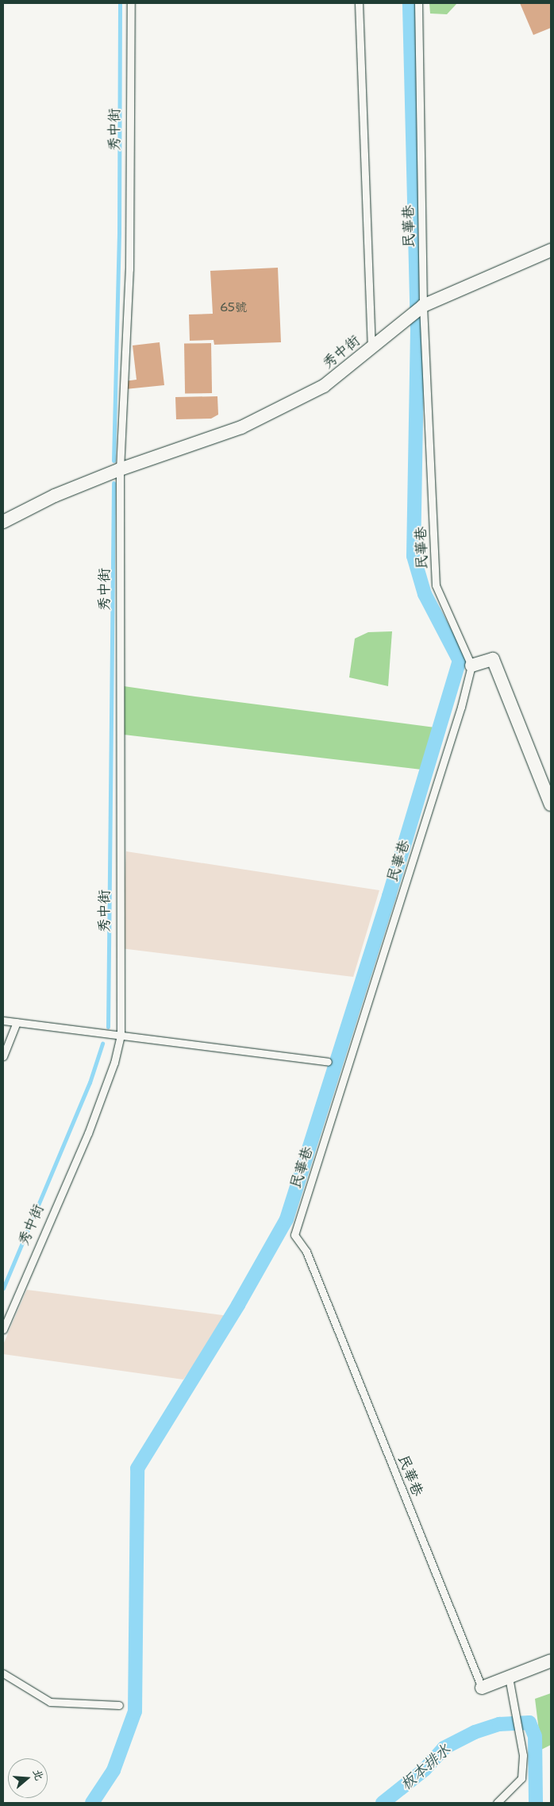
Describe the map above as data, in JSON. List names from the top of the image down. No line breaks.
{"streets":{"street":["秀中街"],"lane":["民華巷"]},"crossings":[["秀中街","民華巷"]],"water":["板本排水"],"house_numbers":["65號"],"north":"right"}
